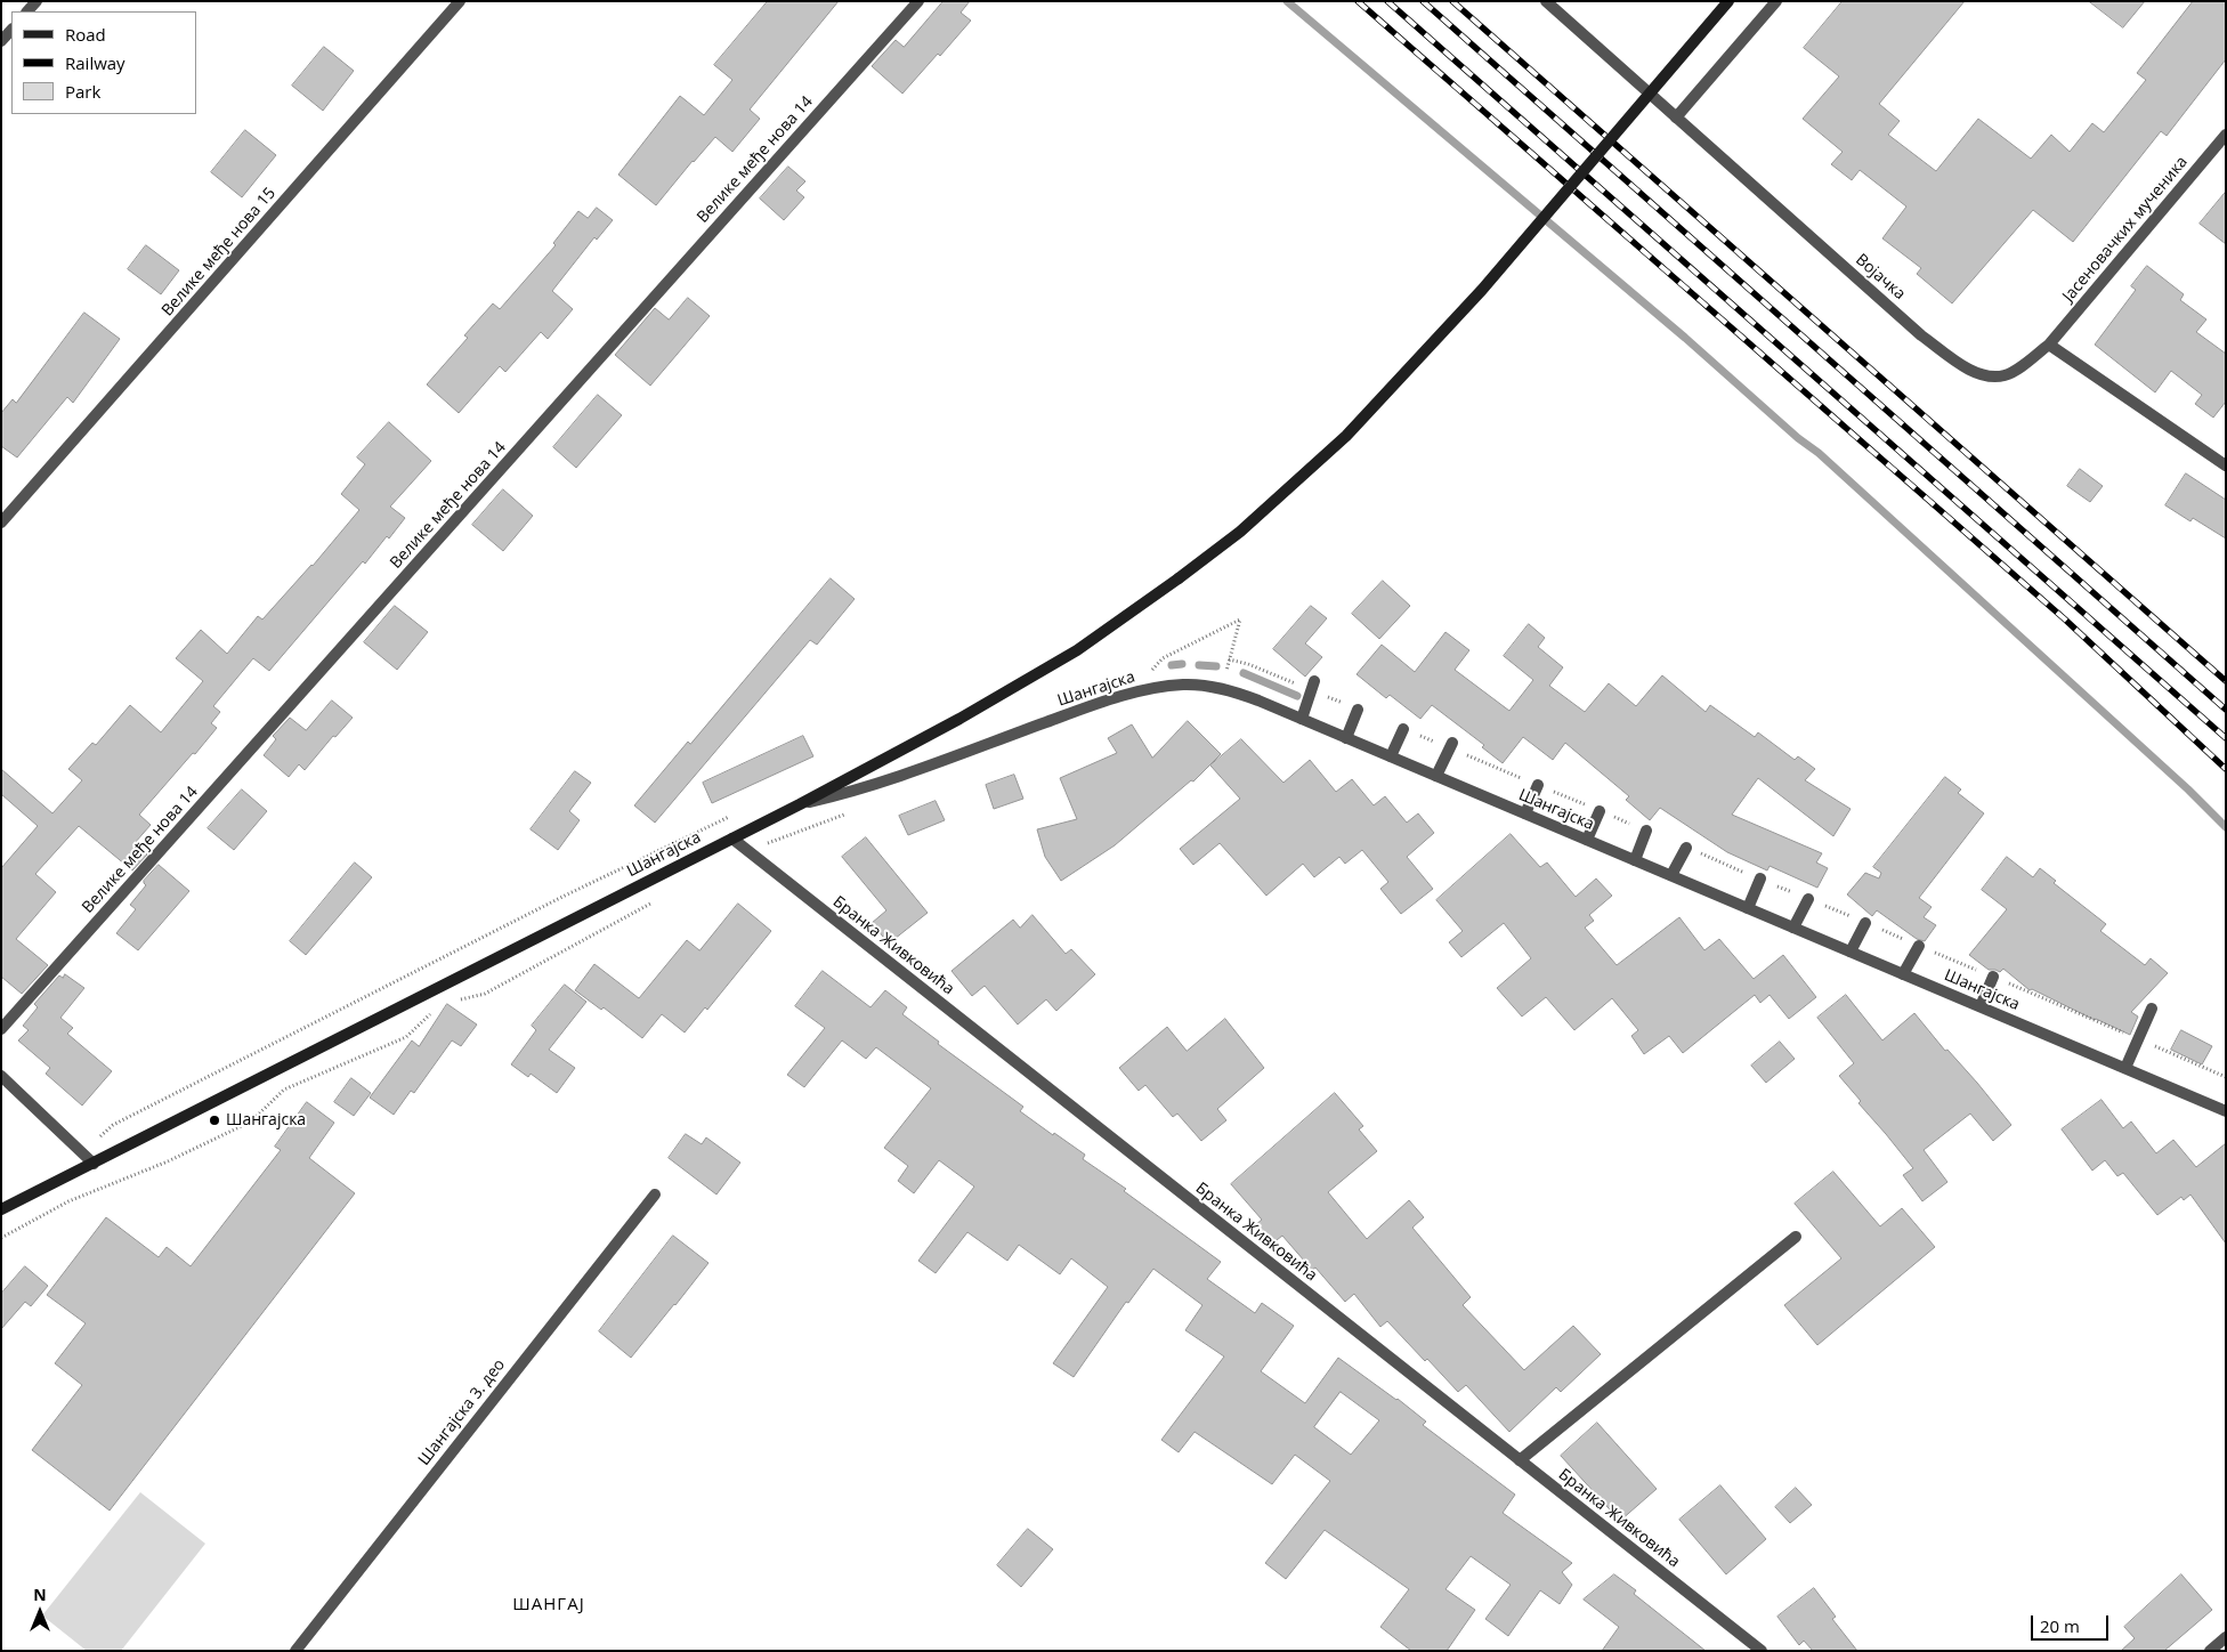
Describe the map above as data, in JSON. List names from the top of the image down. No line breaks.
{"streets":{"main road":["Шангајска"],"street":["Велике међе нова 14","Јасеновачких мученика","Велике међе нова 15","Војачка","Бранка Живковића","Шангајска 3. део"]},"crossings":[["Јасеновачких мученика","Војачка"],["Шангајска","Бранка Живковића"]],"districts":["ШАНГАЈ"],"places":["Шангајска"],"legend":["Road","Railway","Park"],"scale_bar":"20 m","north":"top"}
